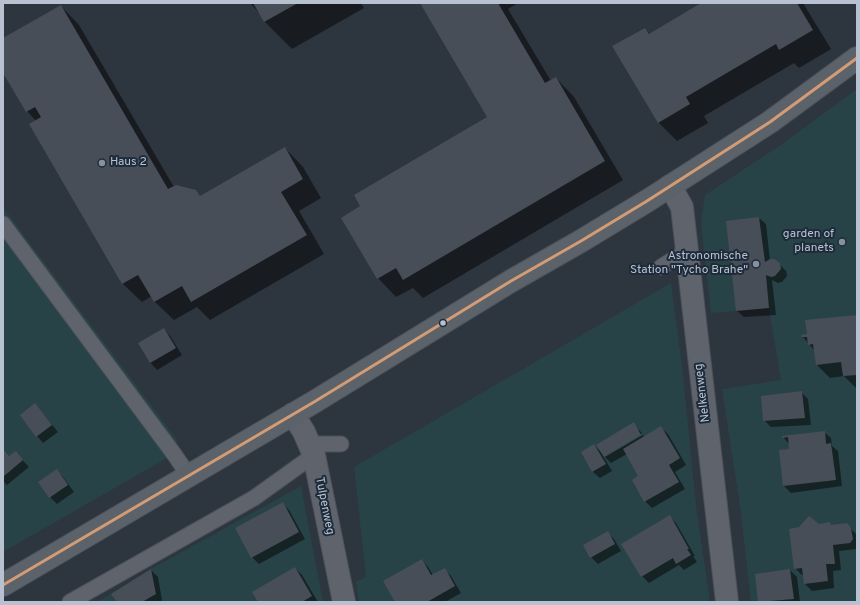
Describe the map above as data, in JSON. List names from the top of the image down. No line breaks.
{"streets":{"street":["Nelkenweg","Tulpenweg"]},"places":["Haus 2","garden of planets","Astronomische Station \"Tycho Brahe\""]}
